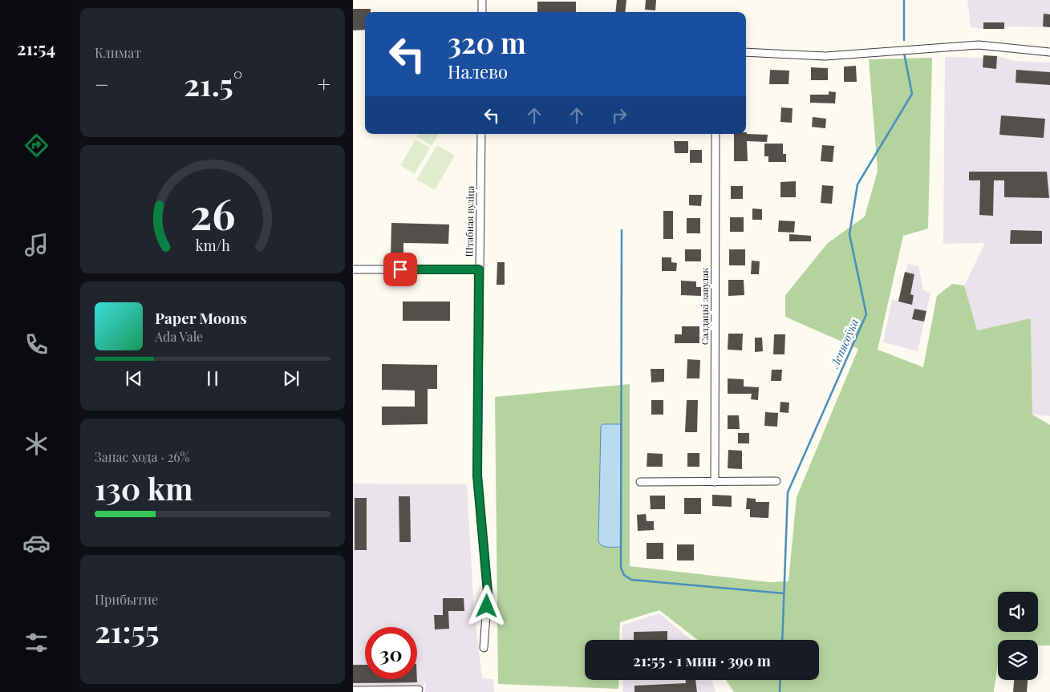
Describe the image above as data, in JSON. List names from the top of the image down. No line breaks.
{"streets":{"street":["Штабная вуліца","Салдацкі завулак"]},"water":["Лепясоўка"],"page":{"tabs":"21:54","tile":["Климат",["Запас хода · 26%","130 km"],["Прибытие","21:55"]],"turn":["320 m","Налево"],"heat":["−","21.5°","+"],"song":["Paper Moons","Ada Vale"],"limit":"30","trip":"21:55 · 1 мин · 390 m","gauge":["26","km/h"]}}
